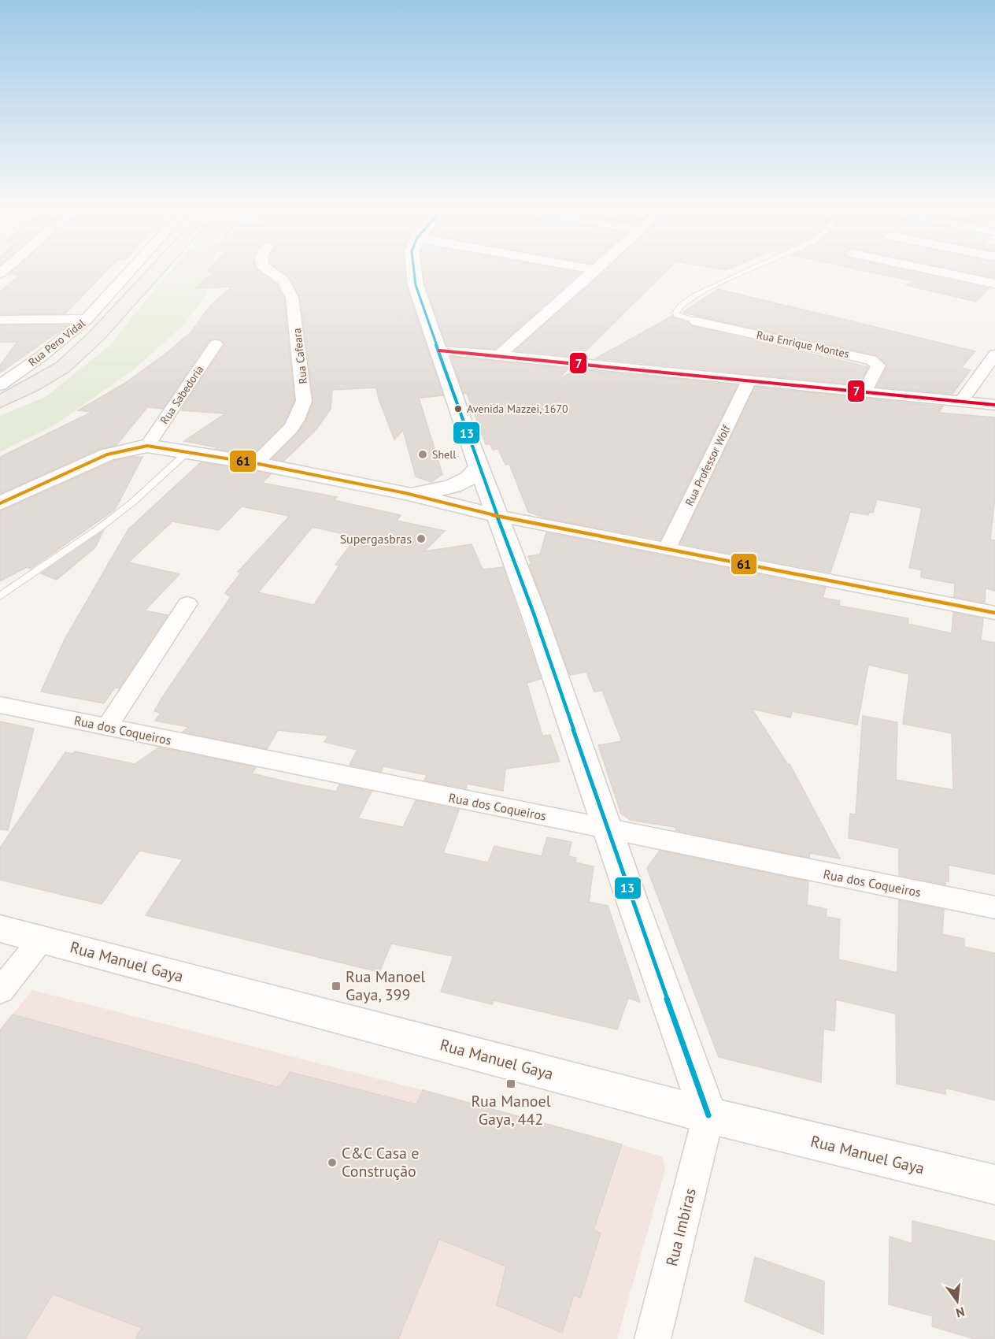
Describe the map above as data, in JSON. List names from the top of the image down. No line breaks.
{"streets":{"street":["Rua Pero Vidal","Rua Enrique Montes","Rua Cafeara","Rua Sabedoria","Rua Professor Wolf","Rua dos Coqueiros","Rua Manuel Gaya","Rua Imbiras"]},"crossings":[["Rua Manuel Gaya","Rua Imbiras"]],"places":{"other":["Avenida Mazzei, 1670","Shell","Supergasbras","C&C Casa e Construção"],"transit":["Rua Manoel Gaya, 399","Rua Manoel Gaya, 442"]},"lines":["transit line 13","transit line 7","transit line 61"],"north":"bottom"}
